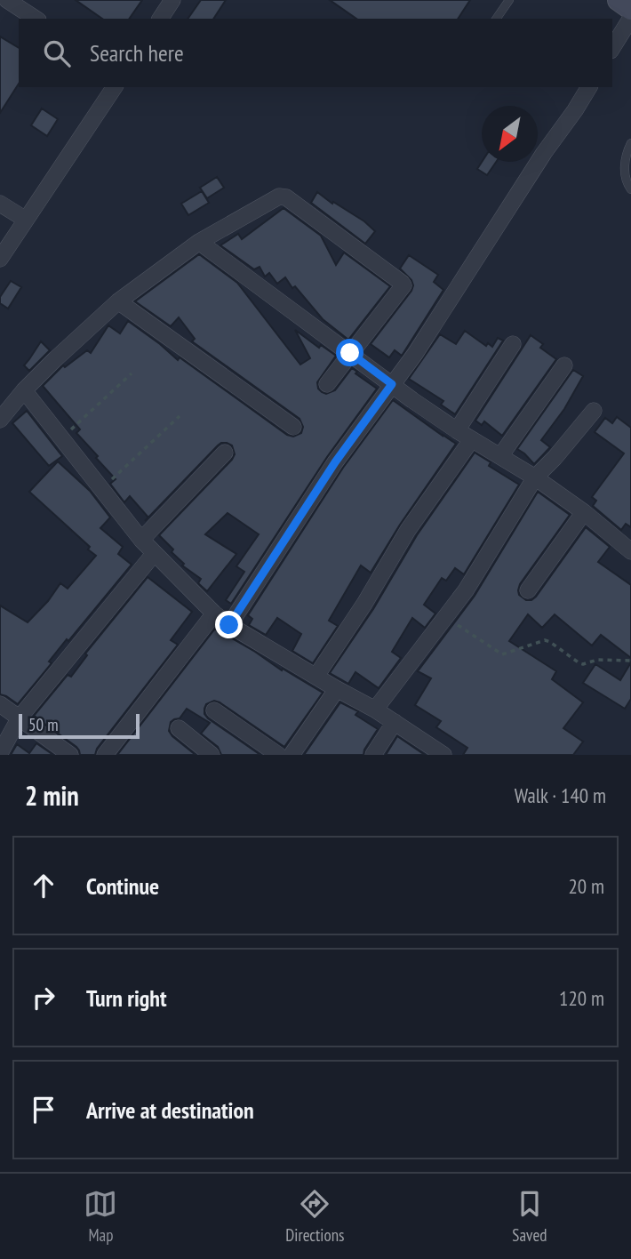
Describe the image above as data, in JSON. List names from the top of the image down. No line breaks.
{"scale_bar":"50 m","north":"bottom left","page":{"search":"Search here","scale":"50 m","heading":["2 min","Walk · 140 m"],"list":[["Continue","20 m"],["Turn right","120 m"],"Arrive at destination"],"nav":["Map","Directions","Saved"]}}
